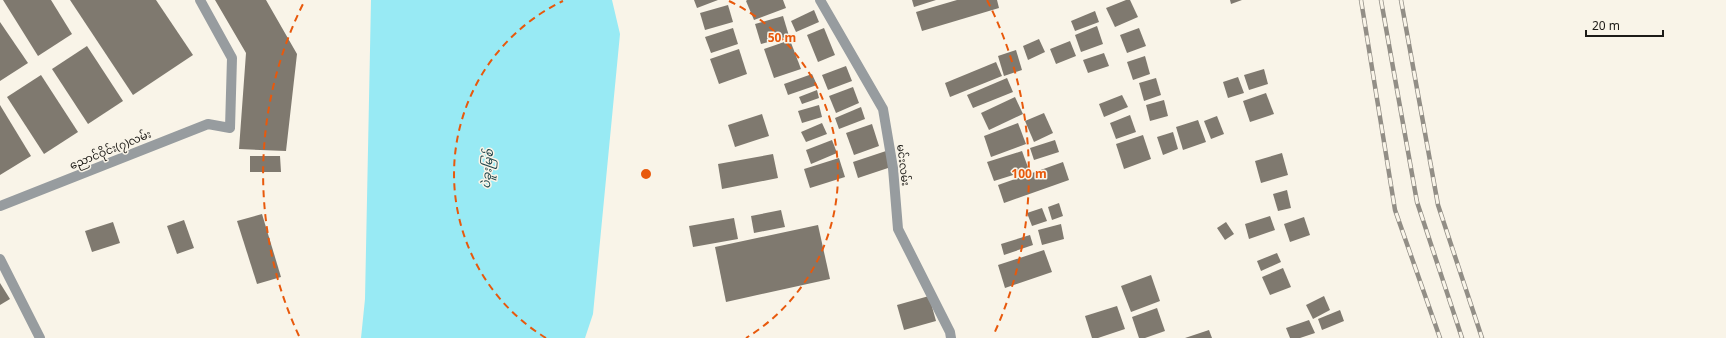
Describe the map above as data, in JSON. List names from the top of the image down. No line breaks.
{"streets":{"street":["ညောင်ဝိုင်း(၇)လမ်း","မင်းလမ်း"]},"water":["ပဲခူးမြစ်"],"scale_bar":"20 m","rings":["50 m","100 m"]}
